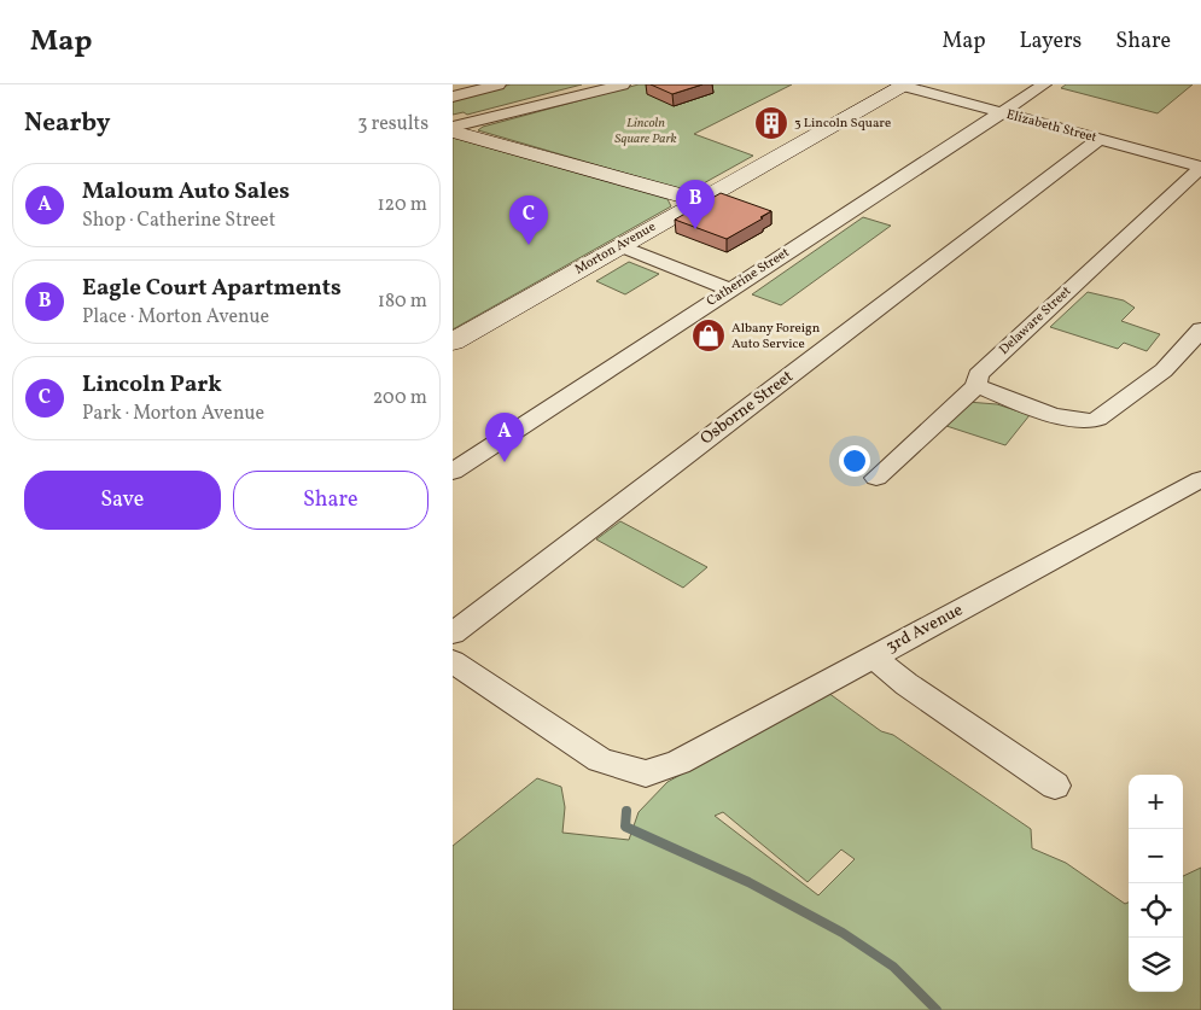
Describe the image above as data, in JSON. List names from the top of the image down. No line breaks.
{"streets":{"street":["Elizabeth Street","Morton Avenue","Catherine Street","Delaware Street","Osborne Street","3rd Avenue"]},"crossings":[["Elizabeth Street","Morton Avenue"],["Elizabeth Street","Catherine Street"],["Elizabeth Street","Delaware Street"],["Elizabeth Street","Osborne Street"]],"parks":["Lincoln Square Park"],"places":{"building":["3 Lincoln Square"],"shop":["Albany Foreign Auto Service"]},"page":{"header":"Map","nav":["Map","Layers","Share"],"heading":["Nearby","3 results"],"list":[{"mark":"A","name":"Maloum Auto Sales","note":"Shop · Catherine Street","value":"120 m"},{"mark":"B","name":"Eagle Court Apartments","note":"Place · Morton Avenue","value":"180 m"},{"mark":"C","name":"Lincoln Park","note":"Park · Morton Avenue","value":"200 m"}],"pins":["B","C","A"],"buttons":["Save","Share"],"map_buttons":["+","−"]}}
